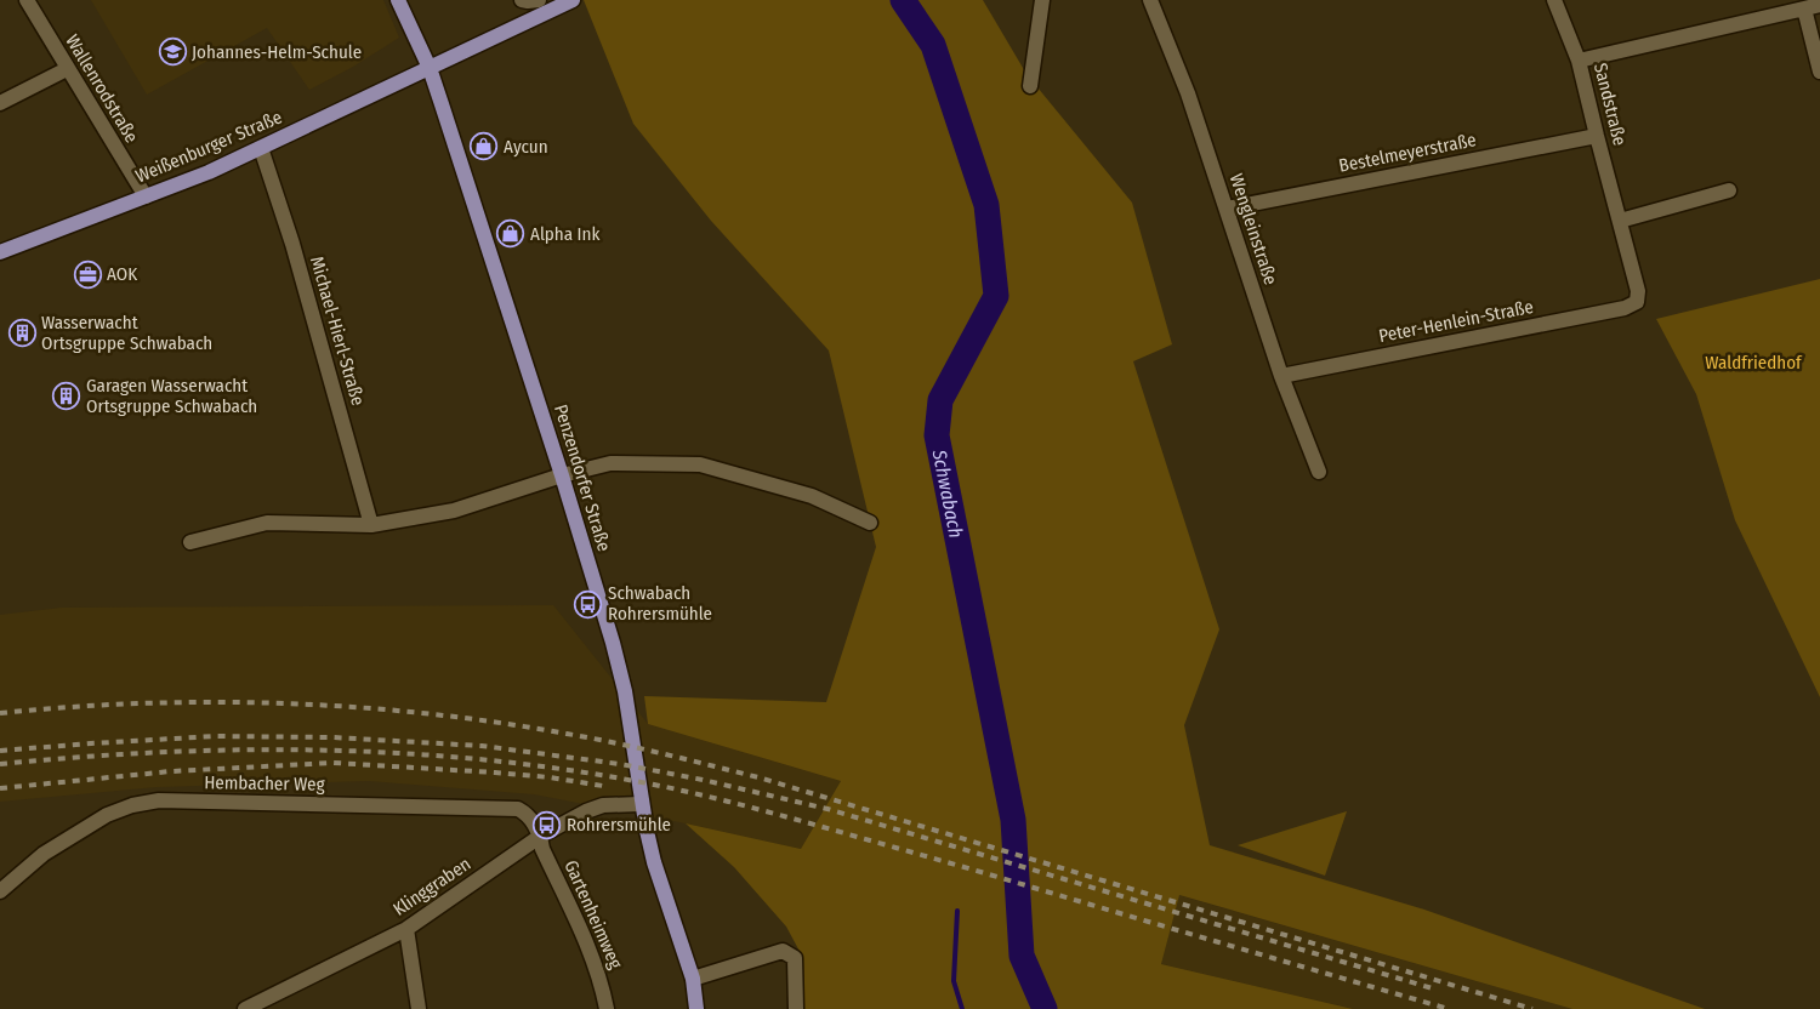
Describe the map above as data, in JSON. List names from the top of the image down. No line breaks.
{"streets":{"main road":["Weißenburger Straße","Penzendorfer Straße"],"street":["Wallenrodstraße","Sandstraße","Bestelmeyerstraße","Wengleinstraße","Peter-Henlein-Straße","Michael-Hierl-Straße","Hembacher Weg","Klinggraben","Gartenheimweg"]},"crossings":[["Wallenrodstraße","Weißenburger Straße"],["Sandstraße","Bestelmeyerstraße"],["Sandstraße","Peter-Henlein-Straße"],["Weißenburger Straße","Michael-Hierl-Straße"],["Weißenburger Straße","Penzendorfer Straße"],["Bestelmeyerstraße","Wengleinstraße"],["Wengleinstraße","Peter-Henlein-Straße"],["Penzendorfer Straße","Klinggraben"],["Hembacher Weg","Klinggraben"],["Hembacher Weg","Gartenheimweg"],["Klinggraben","Gartenheimweg"]],"water":["Schwabach"],"parks":["Waldfriedhof"],"places":{"school or university":["Johannes-Helm-Schule"],"shop":["Aycun","Alpha Ink"],"office":["AOK"],"building":["Wasserwacht Ortsgruppe Schwabach","Garagen Wasserwacht Ortsgruppe Schwabach"],"bus stop":["Schwabach Rohrersmühle","Rohrersmühle"]}}
